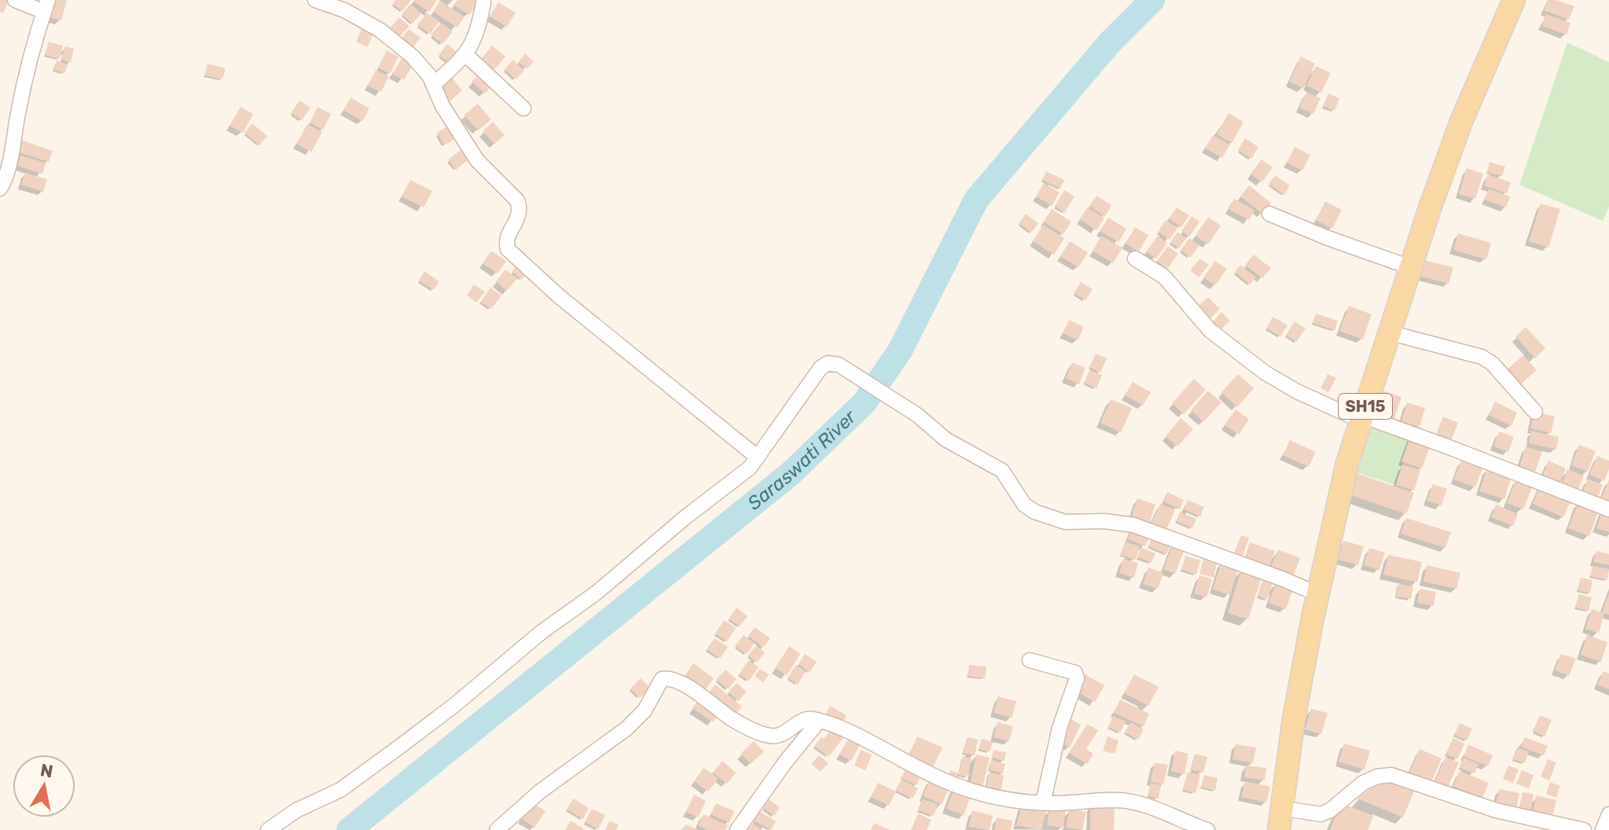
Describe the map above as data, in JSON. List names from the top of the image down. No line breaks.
{"streets":{"main road":["SH15"]},"water":["Saraswati River"],"north":"top"}
